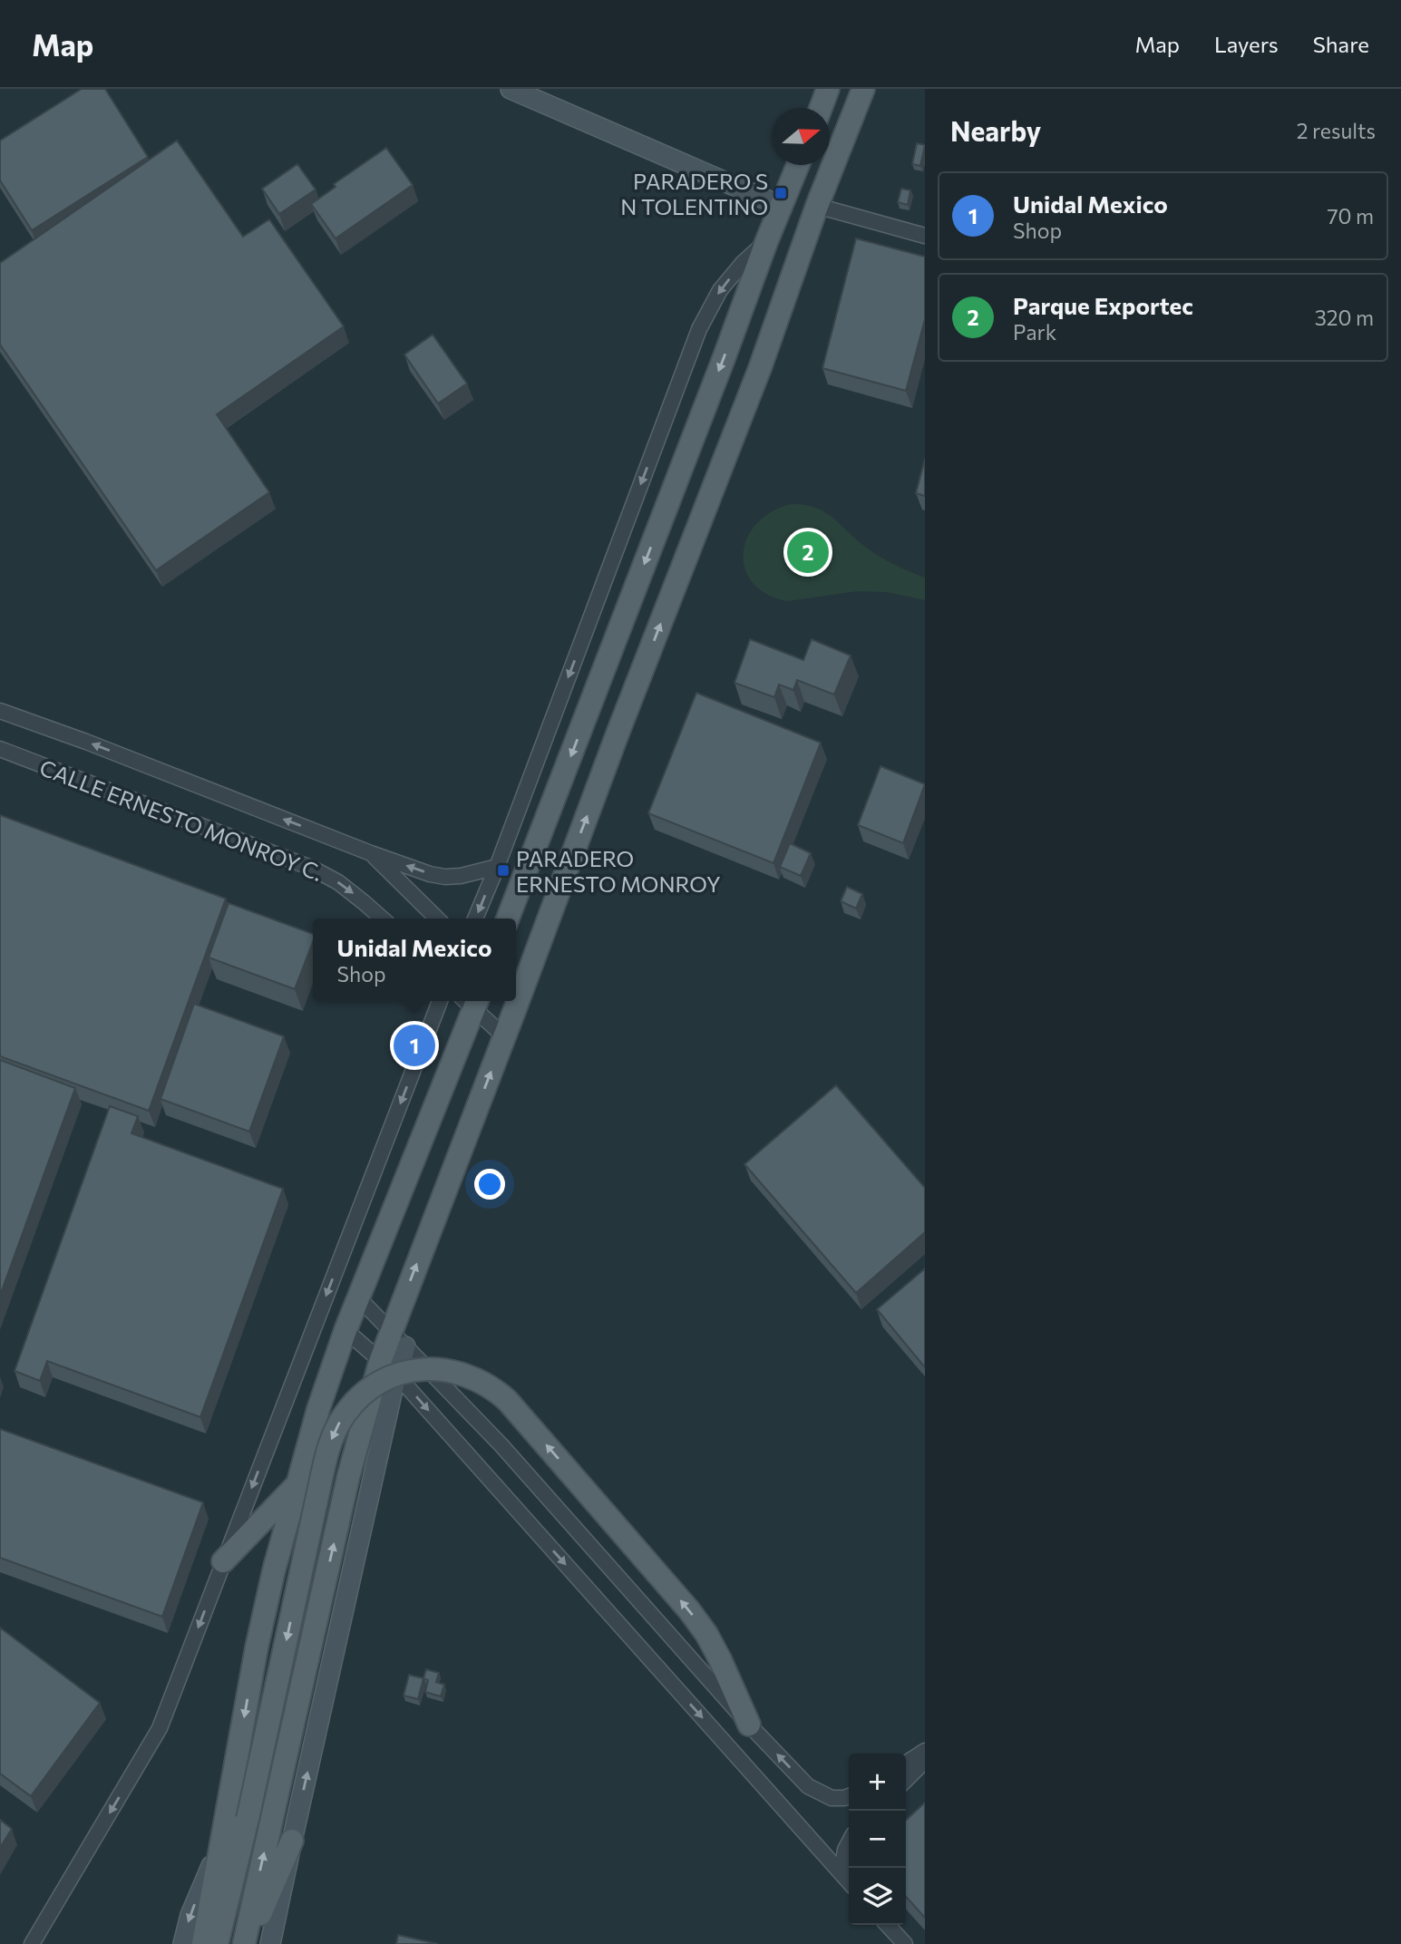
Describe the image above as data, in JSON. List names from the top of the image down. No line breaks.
{"streets":{"street":["CALLE ERNESTO MONROY C."]},"places":{"transit":["PARADERO S N TOLENTINO","PARADERO ERNESTO MONROY"]},"north":"right","page":{"header":"Map","nav":["Map","Layers","Share"],"heading":["Nearby","2 results"],"list":[{"mark":"1","name":"Unidal Mexico","note":"Shop","value":"70 m"},{"mark":"2","name":"Parque Exportec","note":"Park","value":"320 m"}],"pins":["2","1"],"popup":["Unidal Mexico","Shop"],"map_buttons":["+","−"]}}
